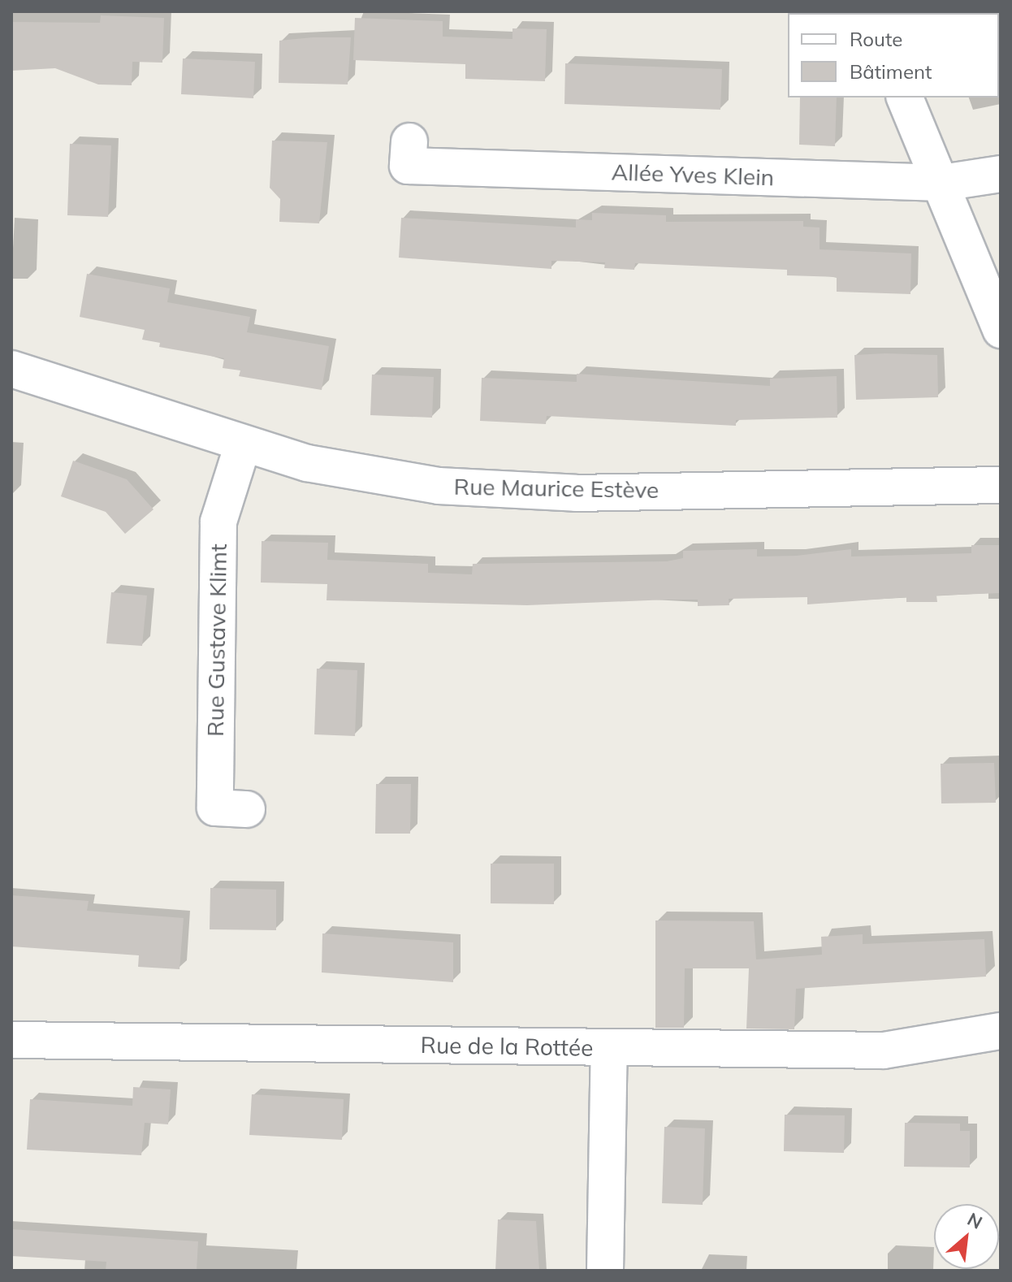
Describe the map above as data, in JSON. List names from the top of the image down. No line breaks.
{"streets":{"street":["Allée Yves Klein","Rue Maurice Estève","Rue Gustave Klimt","Rue de la Rottée"]},"crossings":[["Rue Maurice Estève","Rue Gustave Klimt"]],"legend":["Route","Bâtiment"],"north":"top right"}
